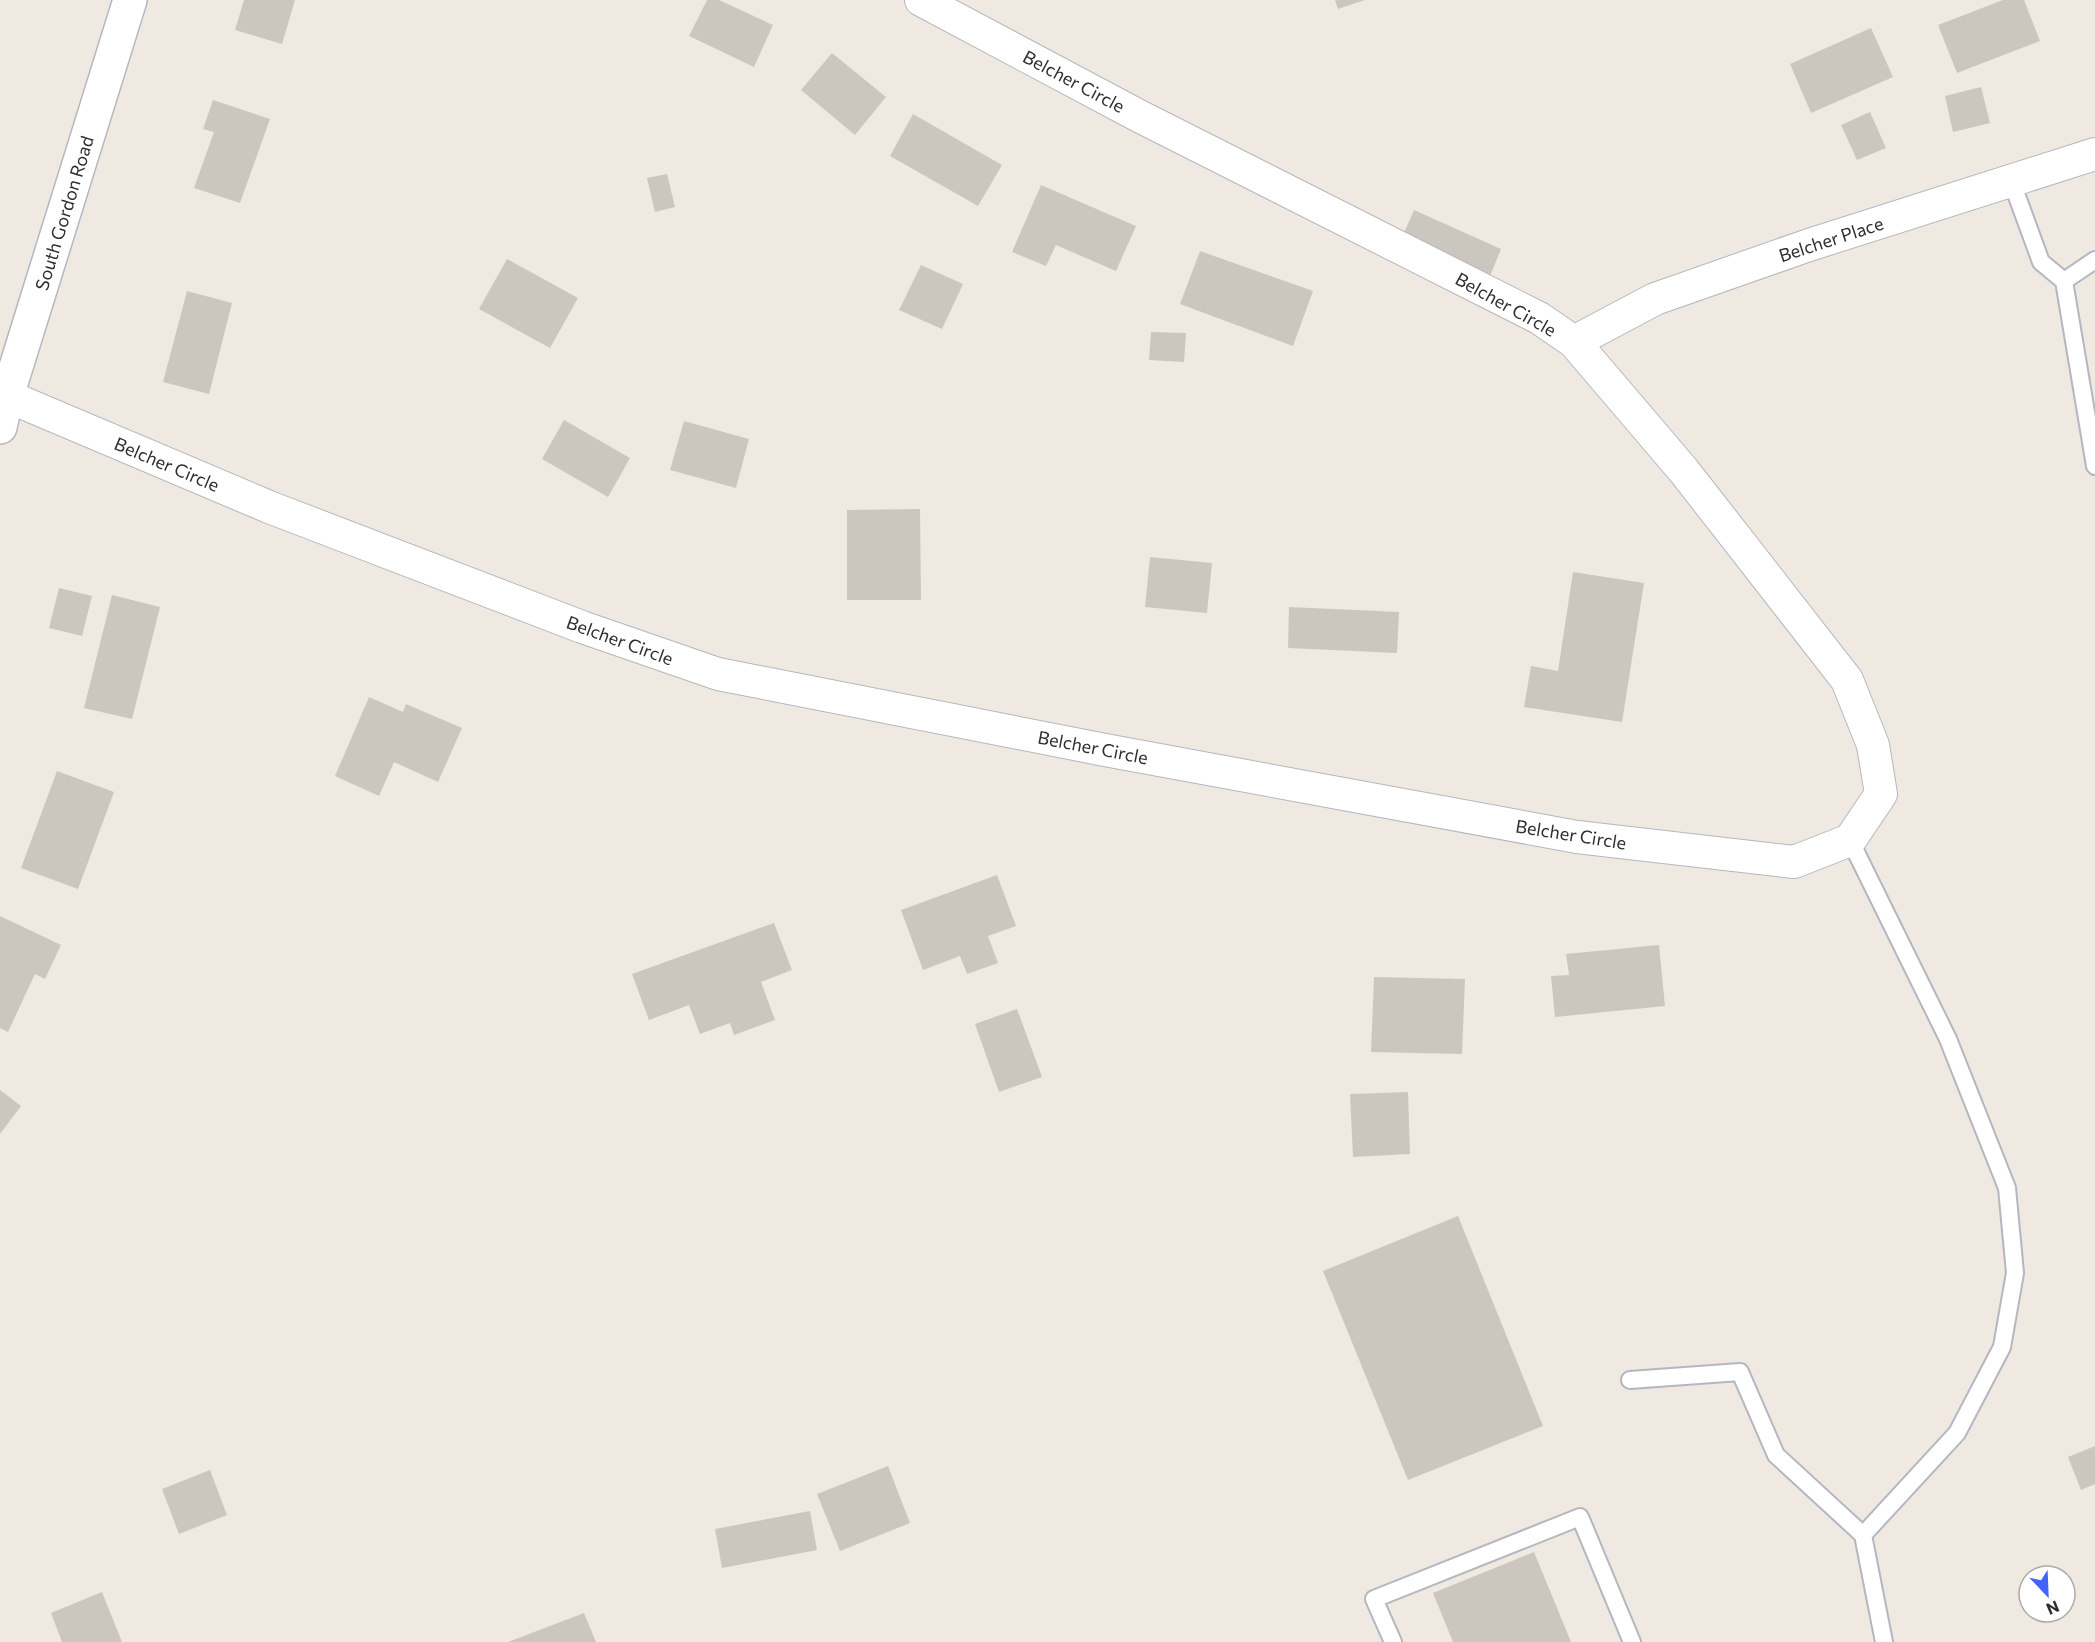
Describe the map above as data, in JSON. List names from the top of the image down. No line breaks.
{"streets":{"street":["Belcher Circle","South Gordon Road","Belcher Place"]},"crossings":[["Belcher Circle","South Gordon Road"],["Belcher Circle","Belcher Place"]],"north":"bottom right"}
